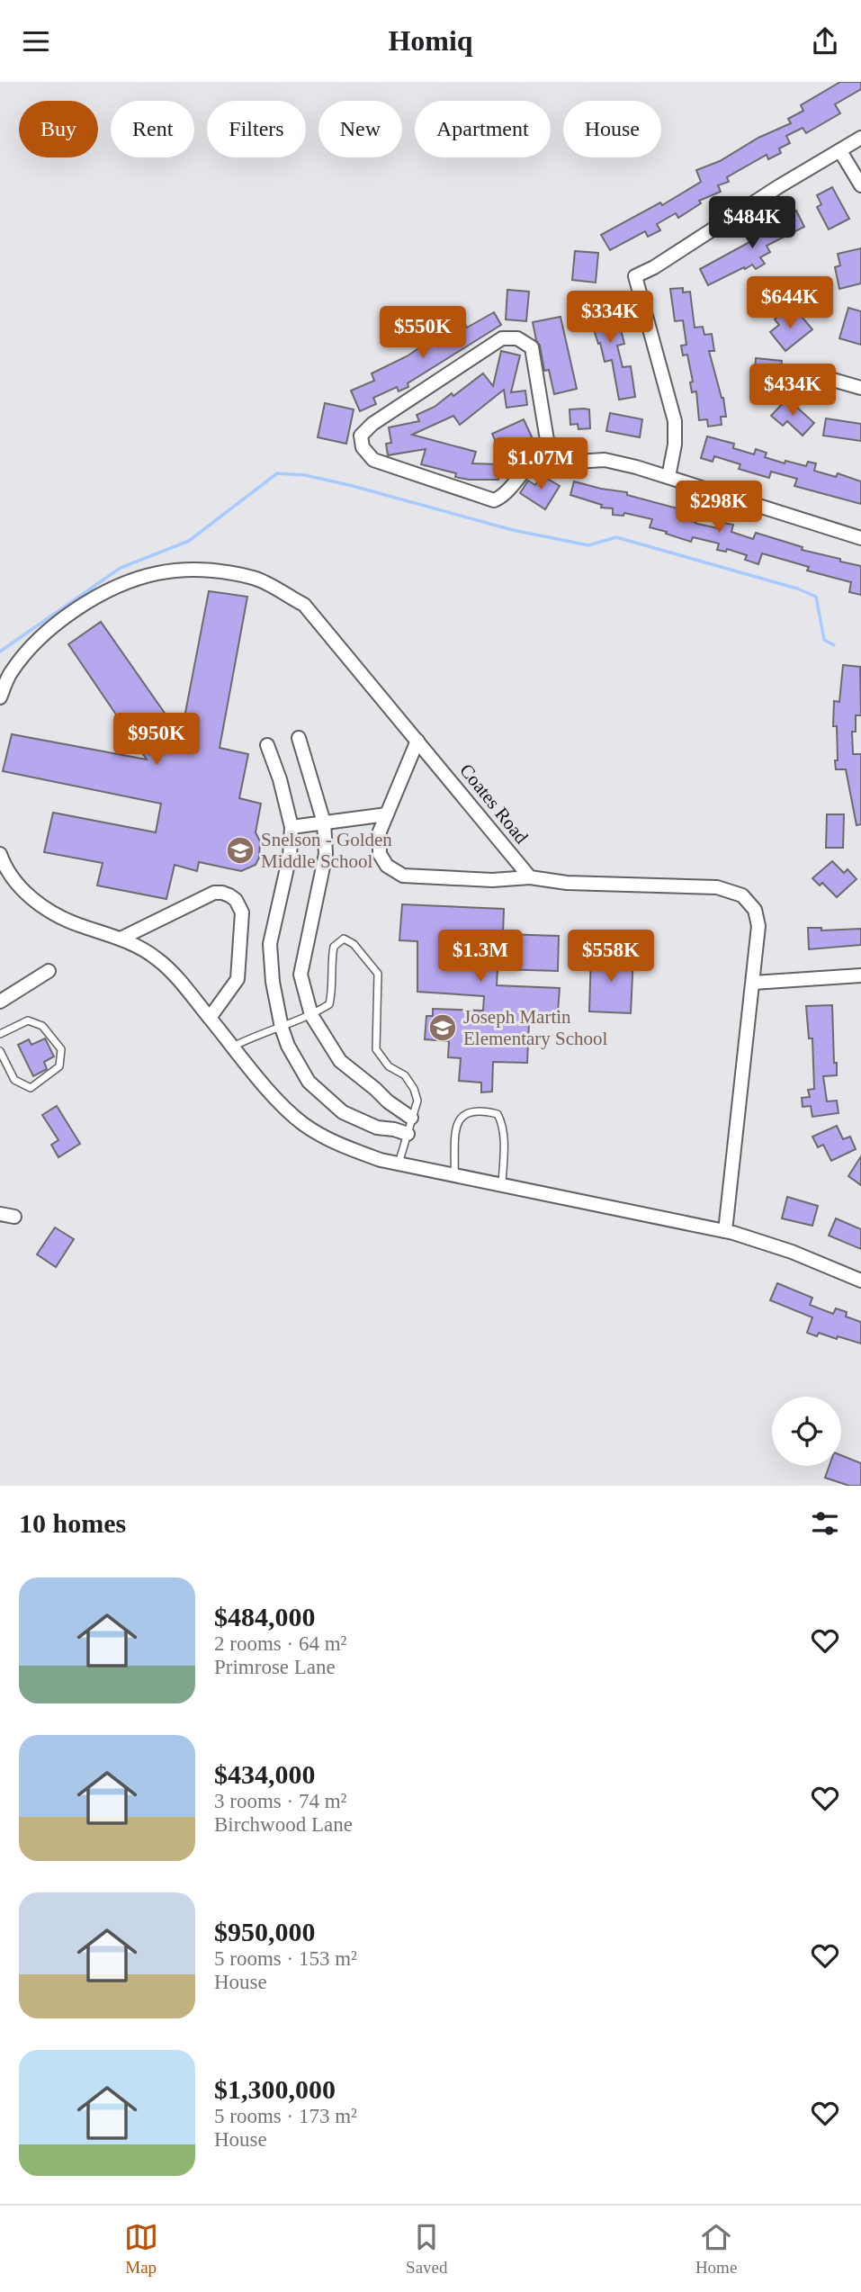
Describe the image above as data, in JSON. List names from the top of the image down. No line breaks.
{"streets":{"street":["Coates Road"]},"places":{"school or university":["Snelson - Golden Middle School","Joseph Martin Elementary School"]},"page":{"header":"Homiq","chip":["Buy","Rent","Filters","New","Apartment","House"],"price":["$484K","$644K","$334K","$550K","$434K","$1.07M","$298K","$950K","$1.3M","$558K"],"heading":"10 homes","list":[{"name":"$484,000","note":"2 rooms · 64 m² · Primrose Lane"},{"name":"$434,000","note":"3 rooms · 74 m² · Birchwood Lane"},{"name":"$950,000","note":"5 rooms · 153 m² · House"},{"name":"$1,300,000","note":"5 rooms · 173 m² · House"}],"tabs":["Map","Saved","Home"]}}
